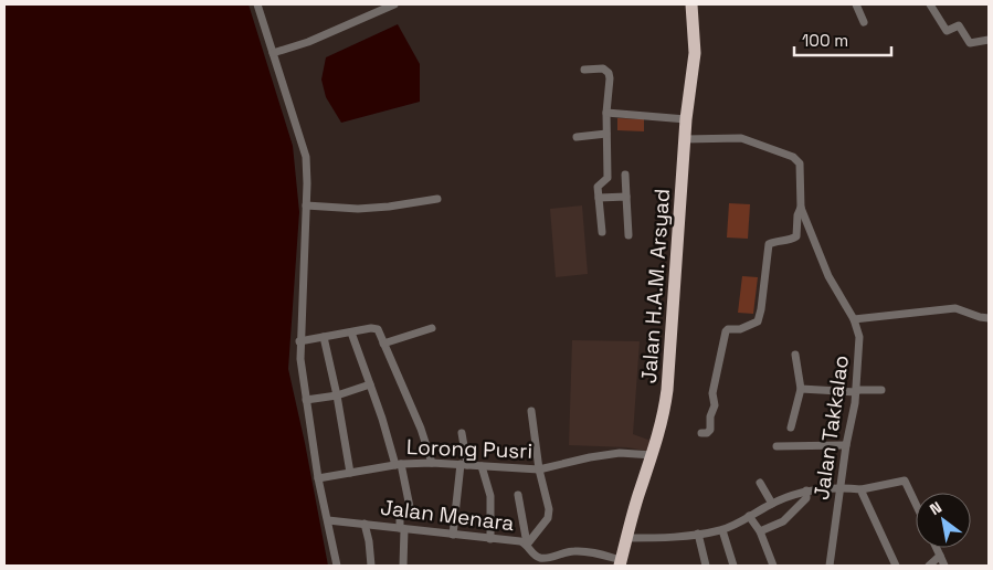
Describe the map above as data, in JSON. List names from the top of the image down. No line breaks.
{"streets":{"highway":["Jalan H.A.M. Arsyad"],"street":["Jalan Takkalao","Lorong Pusri","Jalan Menara"]},"crossings":[["Jalan H.A.M. Arsyad","Jalan Takkalao"],["Jalan H.A.M. Arsyad","Lorong Pusri"],["Jalan H.A.M. Arsyad","Jalan Menara"]],"scale_bar":"100 m","north":"top left"}
